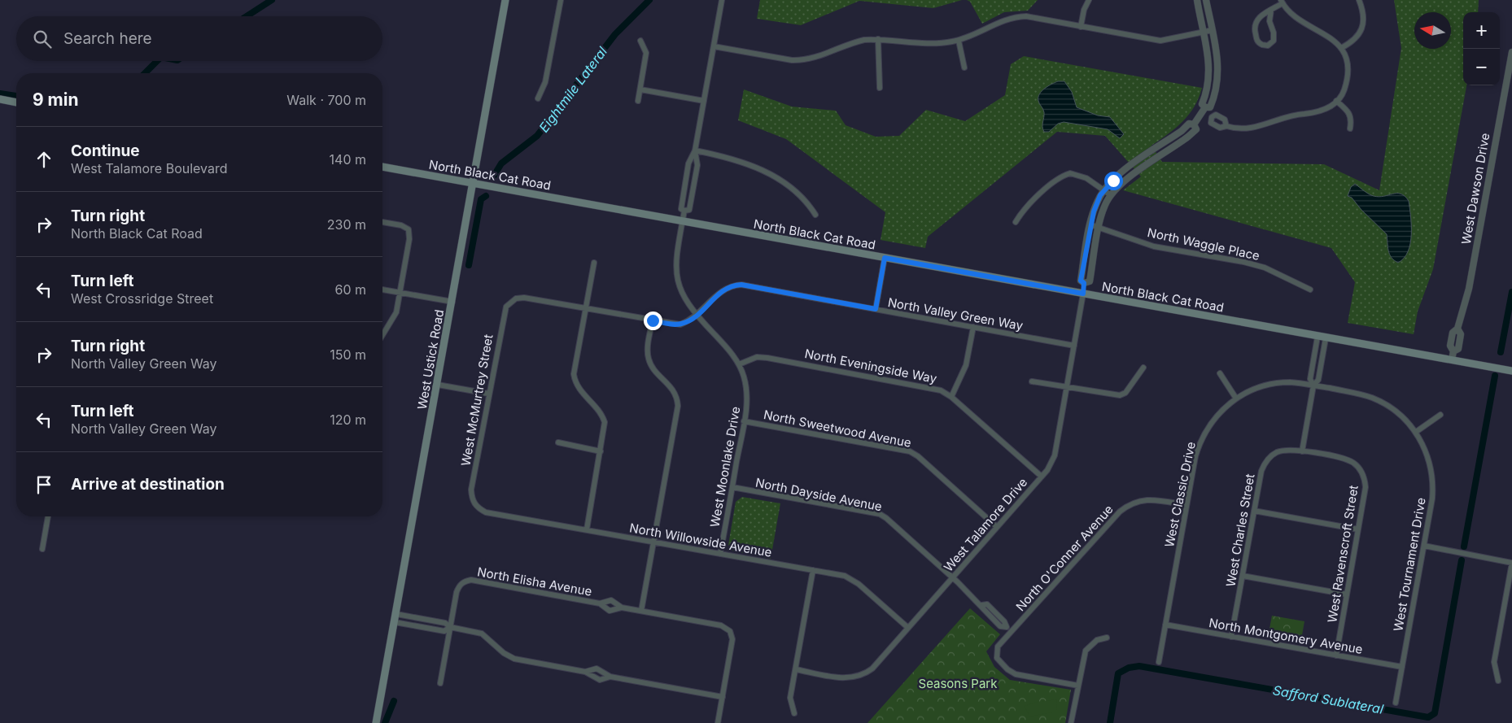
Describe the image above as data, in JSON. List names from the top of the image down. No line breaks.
{"streets":{"main road":["North Black Cat Road","West Ustick Road"],"street":["West Dawson Drive","North Waggle Place","North Valley Green Way","North Eveningside Way","West McMurtrey Street","North Sweetwood Avenue","West Moonlake Drive","North Dayside Avenue","West Classic Drive","West Talamore Drive","West Charles Street","North Willowside Avenue","West Ravenscroft Street","North O'Conner Avenue","West Tournament Drive","North Elisha Avenue","North Montgomery Avenue"]},"crossings":[["North Black Cat Road","West Dawson Drive"],["North Black Cat Road","West Ustick Road"],["North Black Cat Road","West Moonlake Drive"],["North Black Cat Road","West Talamore Drive"],["North Valley Green Way","West McMurtrey Street"],["North Valley Green Way","West Moonlake Drive"],["North Valley Green Way","West Talamore Drive"],["North Eveningside Way","West Moonlake Drive"],["North Eveningside Way","West Talamore Drive"],["West McMurtrey Street","North Willowside Avenue"],["North Sweetwood Avenue","West Moonlake Drive"],["North Sweetwood Avenue","West Talamore Drive"],["West Moonlake Drive","North Dayside Avenue"],["West Moonlake Drive","North Willowside Avenue"],["North Dayside Avenue","West Talamore Drive"],["North Dayside Avenue","North O'Conner Avenue"],["West Classic Drive","North O'Conner Avenue"],["West Classic Drive","West Tournament Drive"],["West Classic Drive","North Montgomery Avenue"],["West Talamore Drive","North Willowside Avenue"],["West Charles Street","West Ravenscroft Street"],["West Charles Street","North Montgomery Avenue"],["West Ravenscroft Street","North Montgomery Avenue"],["West Tournament Drive","North Montgomery Avenue"]],"water":["Eightmile Lateral","Safford Sublateral"],"parks":["Seasons Park"],"north":"left","page":{"map_buttons":["+","−"],"search":"Search here","heading":["9 min","Walk · 700 m"],"list":[["Continue","West Talamore Boulevard","140 m"],["Turn right","North Black Cat Road","230 m"],["Turn left","West Crossridge Street","60 m"],["Turn right","North Valley Green Way","150 m"],["Turn left","North Valley Green Way","120 m"],"Arrive at destination"]}}
